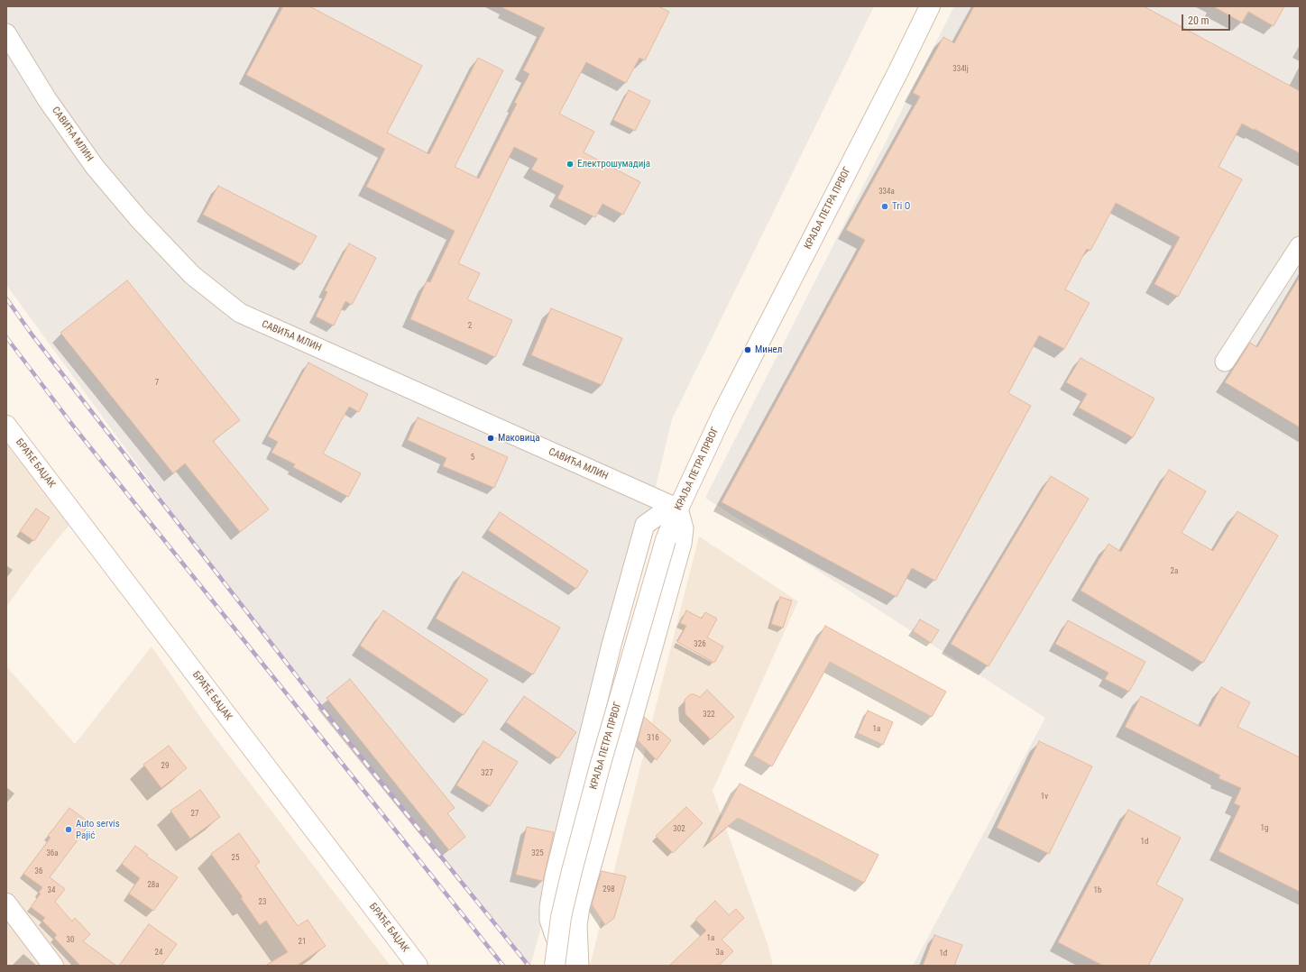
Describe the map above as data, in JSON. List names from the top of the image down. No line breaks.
{"streets":{"main road":["КРАЉА ПЕТРА ПРВОГ","БРАЋЕ БАЏАК"],"street":["САВИЋА МЛИН"]},"crossings":[["САВИЋА МЛИН","КРАЉА ПЕТРА ПРВОГ"]],"places":["Електрошумадија","Tri O","Минел","Маковица","Auto servis Pajić"],"house_numbers":["334lj","334a","2","7","5","2a","326","322","1a","316","29","327","1v","27","1g","302","1d","36a","325","25","36","28a","298","34","1b","23","1a","30","21","24","3a","1đ"],"scale_bar":"20 m"}
